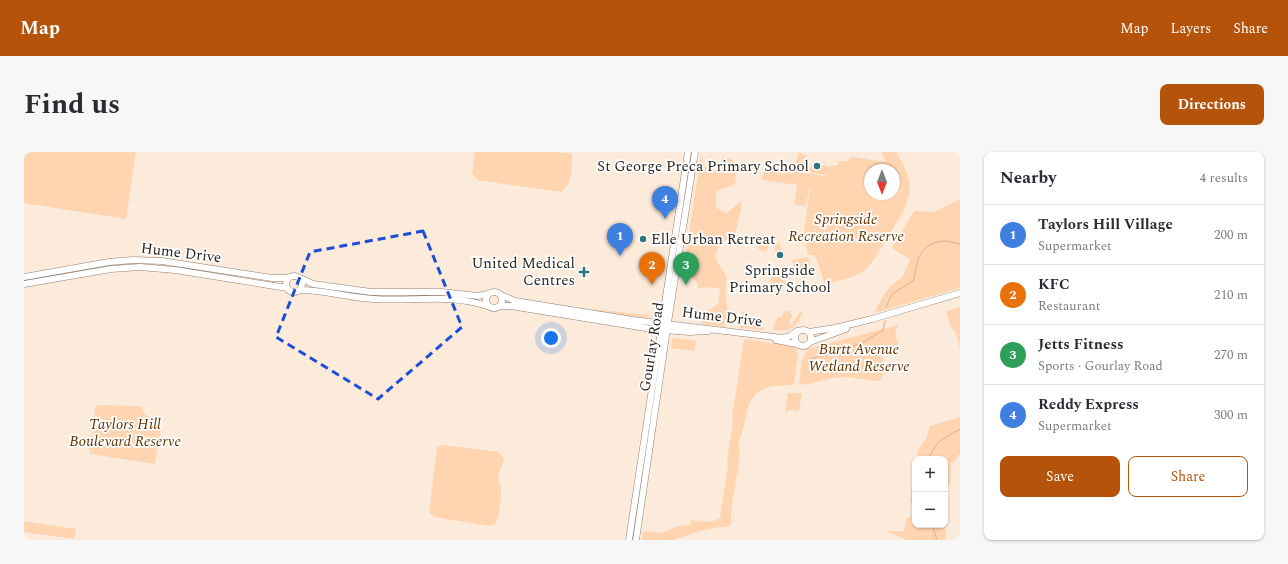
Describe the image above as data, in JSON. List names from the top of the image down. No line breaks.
{"streets":{"street":["Hume Drive","Gourlay Road"]},"crossings":[["Hume Drive","Gourlay Road"]],"parks":["Springside Recreation Reserve","Burtt Avenue Wetland Reserve","Taylors Hill Boulevard Reserve"],"places":{"other":["St George Preca Primary School","Elle Urban Retreat","Springside Primary School"],"health":["United Medical Centres"]},"north":"bottom","page":{"header":"Map","nav":["Map","Layers","Share"],"title":"Find us","buttons":["Directions",["Save","Share"]],"heading":["Nearby","4 results"],"pins":["4","1","2","3"],"list":[{"mark":"1","name":"Taylors Hill Village","note":"Supermarket","value":"200 m"},{"mark":"2","name":"KFC","note":"Restaurant","value":"210 m"},{"mark":"3","name":"Jetts Fitness","note":"Sports · Gourlay Road","value":"270 m"},{"mark":"4","name":"Reddy Express","note":"Supermarket","value":"300 m"}],"map_buttons":["+","−"]}}
